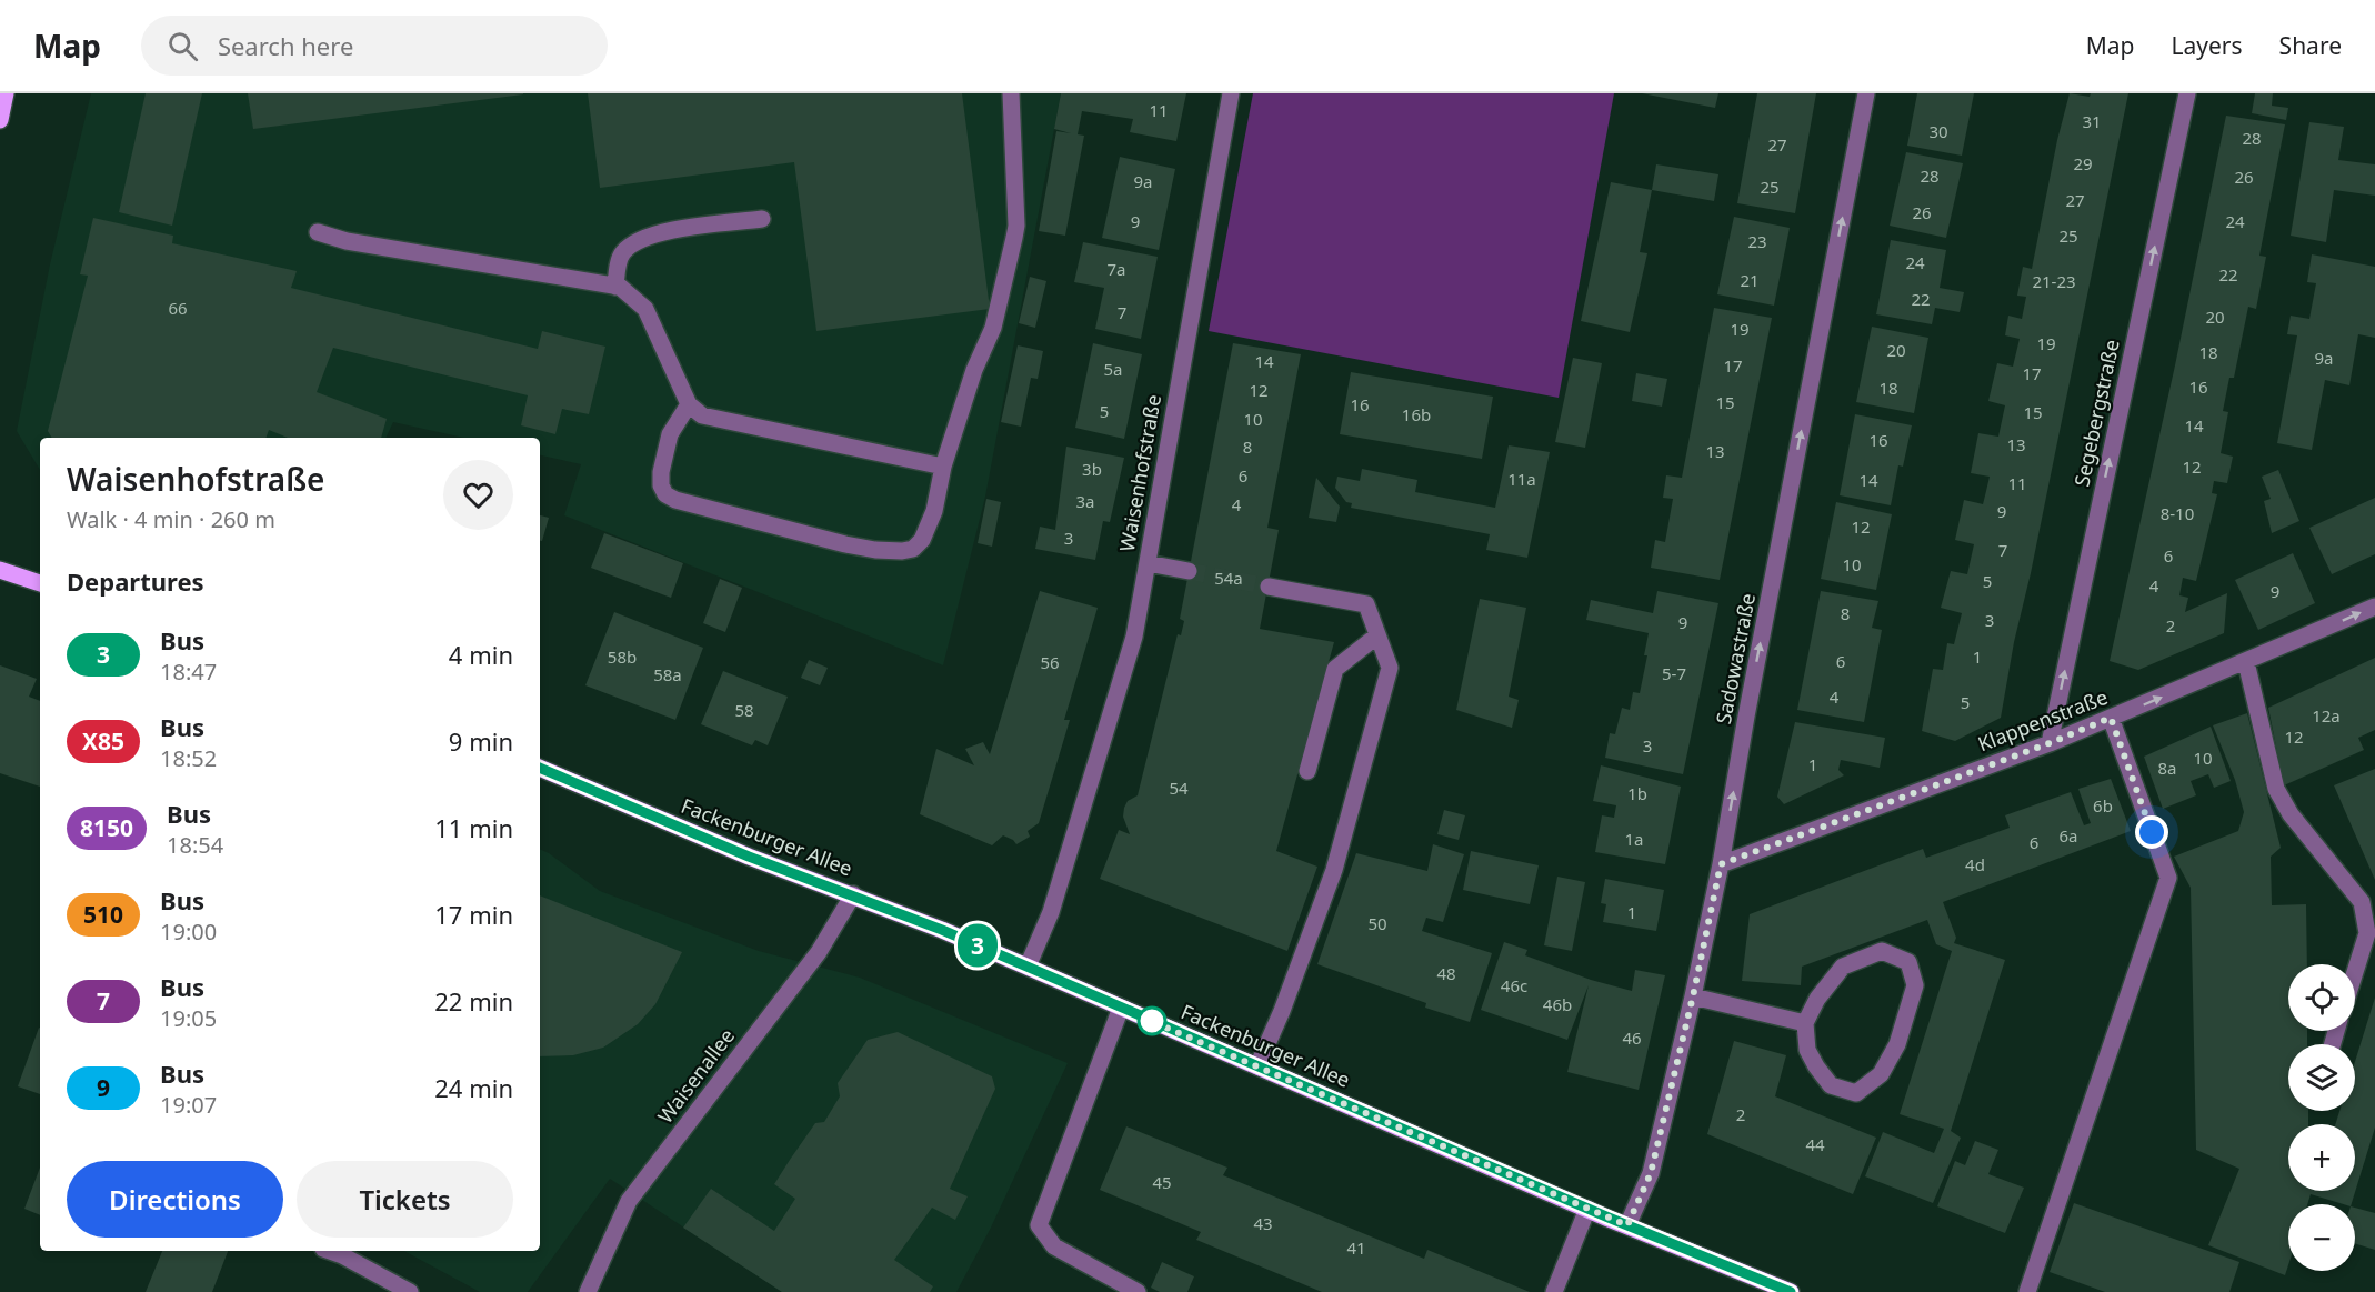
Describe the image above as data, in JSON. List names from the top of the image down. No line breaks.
{"streets":{"main road":["Fackenburger Allee"],"street":["Segebergstraße","Waisenhofstraße","Sadowastraße","Klappenstraße","Waisenallee"]},"crossings":[["Segebergstraße","Klappenstraße"],["Waisenhofstraße","Fackenburger Allee"],["Sadowastraße","Klappenstraße"],["Sadowastraße","Fackenburger Allee"],["Fackenburger Allee","Waisenallee"]],"one_way":["Segebergstraße","Sadowastraße","Klappenstraße"],"lines":["bus line 3"],"house_numbers":["11","31","30","28","27","29","28","26","9a","25","27","26","9","24","25","23","24","7a","22","21","21-23","22","66","7","20","19","19","20","18","9a","14","17","5a","17","16","18","12","15","16","5","15","16b","10","14","16","13","8","13","12","3b","6","11a","14","11","3a","4","9","8-10","12","3","7","6","10","54a","5","4","9","8","3","9","2","58b","1","6","56","5-7","58a","4","5","58","12a","12","3","10","1","8a","54","1b","6b","6a","1a","6","4d","1","50","48","46c","46b","46","2","44","45","43","41"],"page":{"header":"Map","search":"Search here","nav":["Map","Layers","Share"],"on_map":"3","heading":[["Waisenhofstraße","Walk · 4 min · 260 m"],"Departures"],"list":[{"mark":"3","name":"Bus","note":"18:47","value":"4 min"},{"mark":"X85","name":"Bus","note":"18:52","value":"9 min"},{"mark":"8150","name":"Bus","note":"18:54","value":"11 min"},{"mark":"510","name":"Bus","note":"19:00","value":"17 min"},{"mark":"7","name":"Bus","note":"19:05","value":"22 min"},{"mark":"9","name":"Bus","note":"19:07","value":"24 min"}],"map_buttons":["+","−"],"buttons":["Directions","Tickets"]}}
